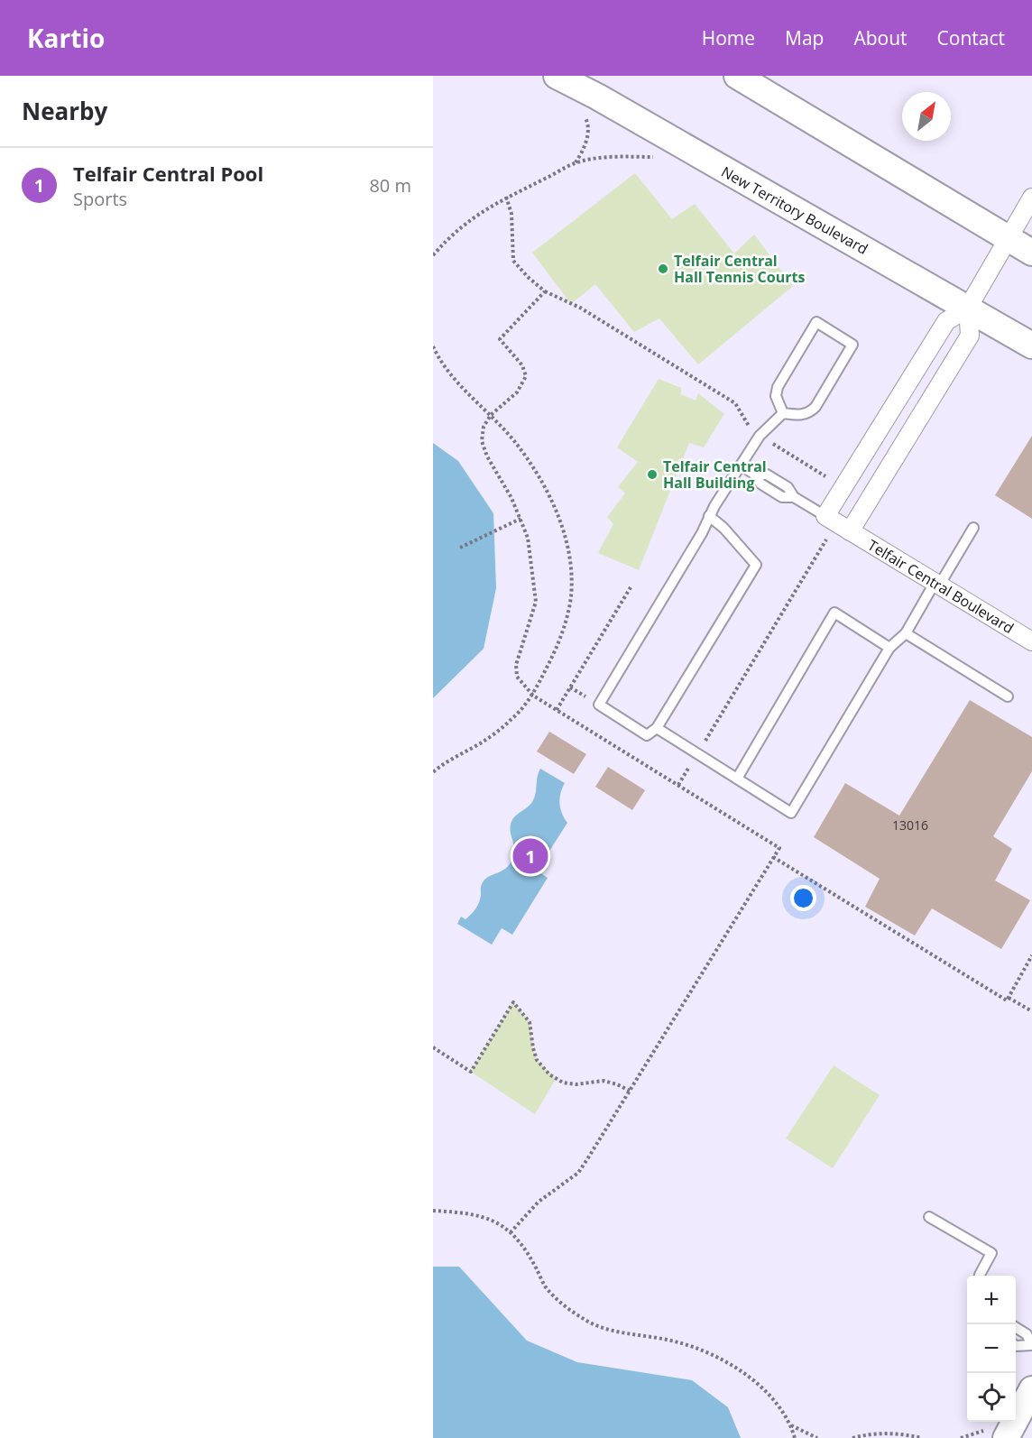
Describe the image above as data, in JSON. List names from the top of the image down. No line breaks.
{"streets":{"main road":["New Territory Boulevard"],"street":["Telfair Central Boulevard"]},"places":["Telfair Central Hall Tennis Courts","Telfair Central Hall Building"],"house_numbers":["13016"],"north":"top right","page":{"header":"Kartio","nav":["Home","Map","About","Contact"],"heading":"Nearby","list":[{"mark":"1","name":"Telfair Central Pool","note":"Sports","value":"80 m"}],"pins":"1","map_buttons":["+","−"]}}
